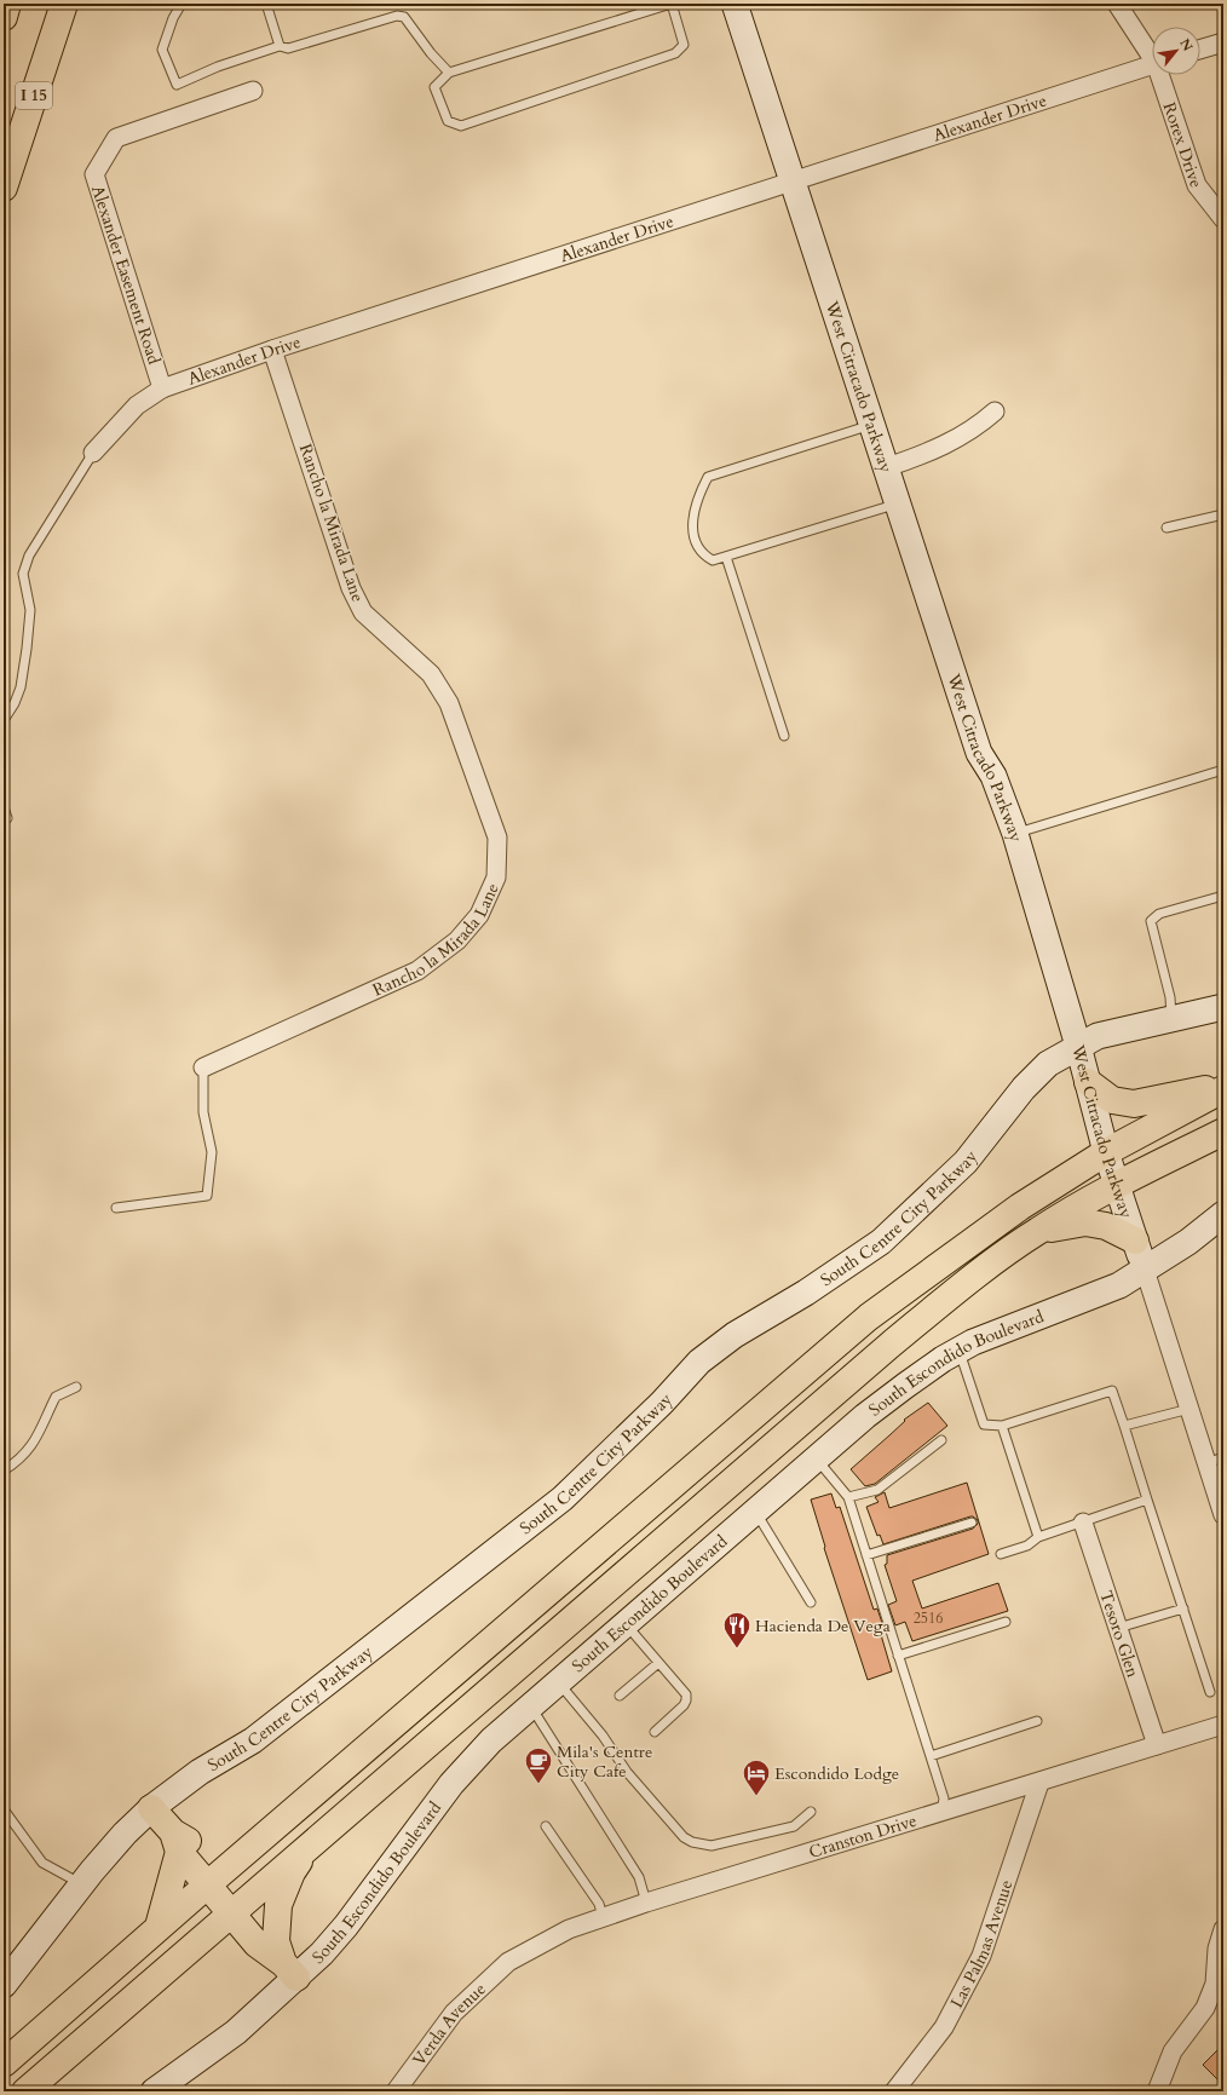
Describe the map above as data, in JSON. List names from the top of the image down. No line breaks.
{"streets":{"highway":["I 15"],"street":["Alexander Drive","Rorex Drive","Alexander Easement Road","West Citracado Parkway","Rancho la Mirada Lane","South Centre City Parkway","South Escondido Boulevard","Tesoro Glen","Cranston Drive","Las Palmas Avenue","Verda Avenue"]},"crossings":[["Alexander Drive","Alexander Easement Road"],["Alexander Drive","West Citracado Parkway"],["Alexander Drive","Rancho la Mirada Lane"],["West Citracado Parkway","South Centre City Parkway"],["West Citracado Parkway","South Escondido Boulevard"],["Tesoro Glen","Cranston Drive"],["Cranston Drive","Las Palmas Avenue"],["Cranston Drive","Verda Avenue"]],"places":{"restaurant":["Hacienda De Vega"],"cafe":["Mila's Centre City Cafe"],"hotel":["Escondido Lodge"]},"house_numbers":["2516"],"north":"top right"}
